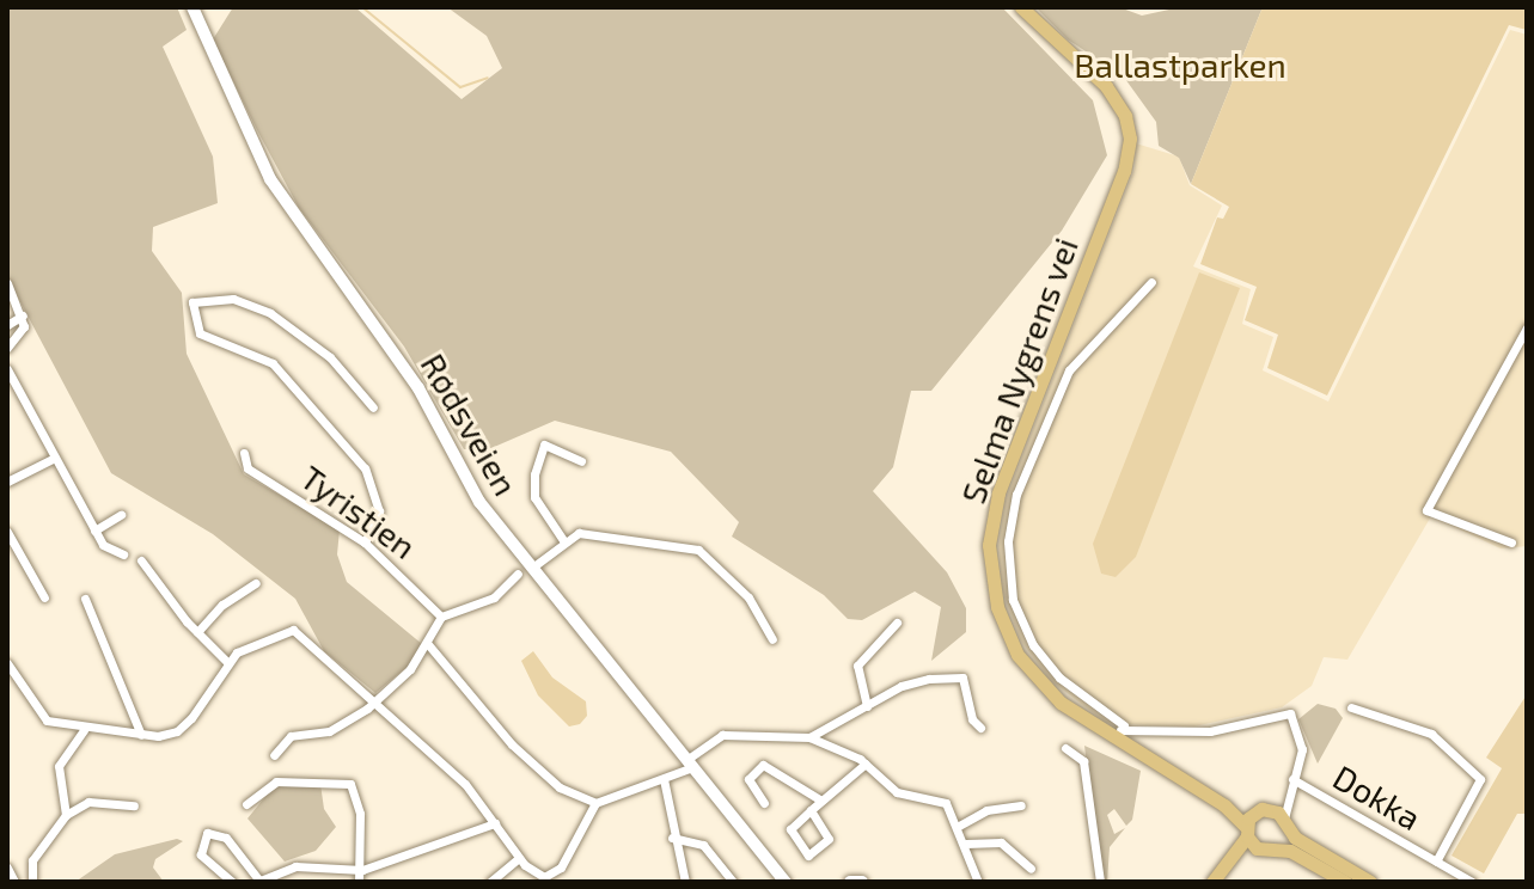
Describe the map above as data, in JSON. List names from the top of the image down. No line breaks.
{"streets":{"main road":["Selma Nygrens vei"],"street":["Rødsveien","Tyristien","Dokka"]},"parks":["Ballastparken"]}
